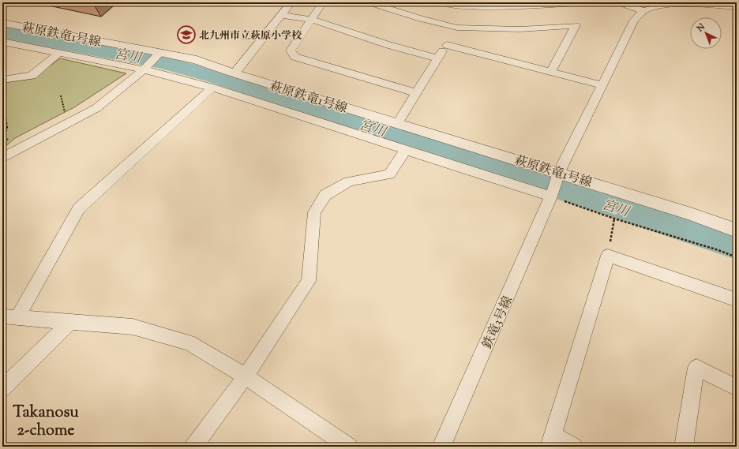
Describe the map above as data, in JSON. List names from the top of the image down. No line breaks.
{"streets":{"street":["萩原鉄竜1号線","鉄竜3号線"]},"crossings":[["萩原鉄竜1号線","鉄竜3号線"]],"districts":["Takanosu 2-chome"],"water":["宮川"],"places":{"school or university":["北九州市立萩原小学校"]},"north":"top left"}
